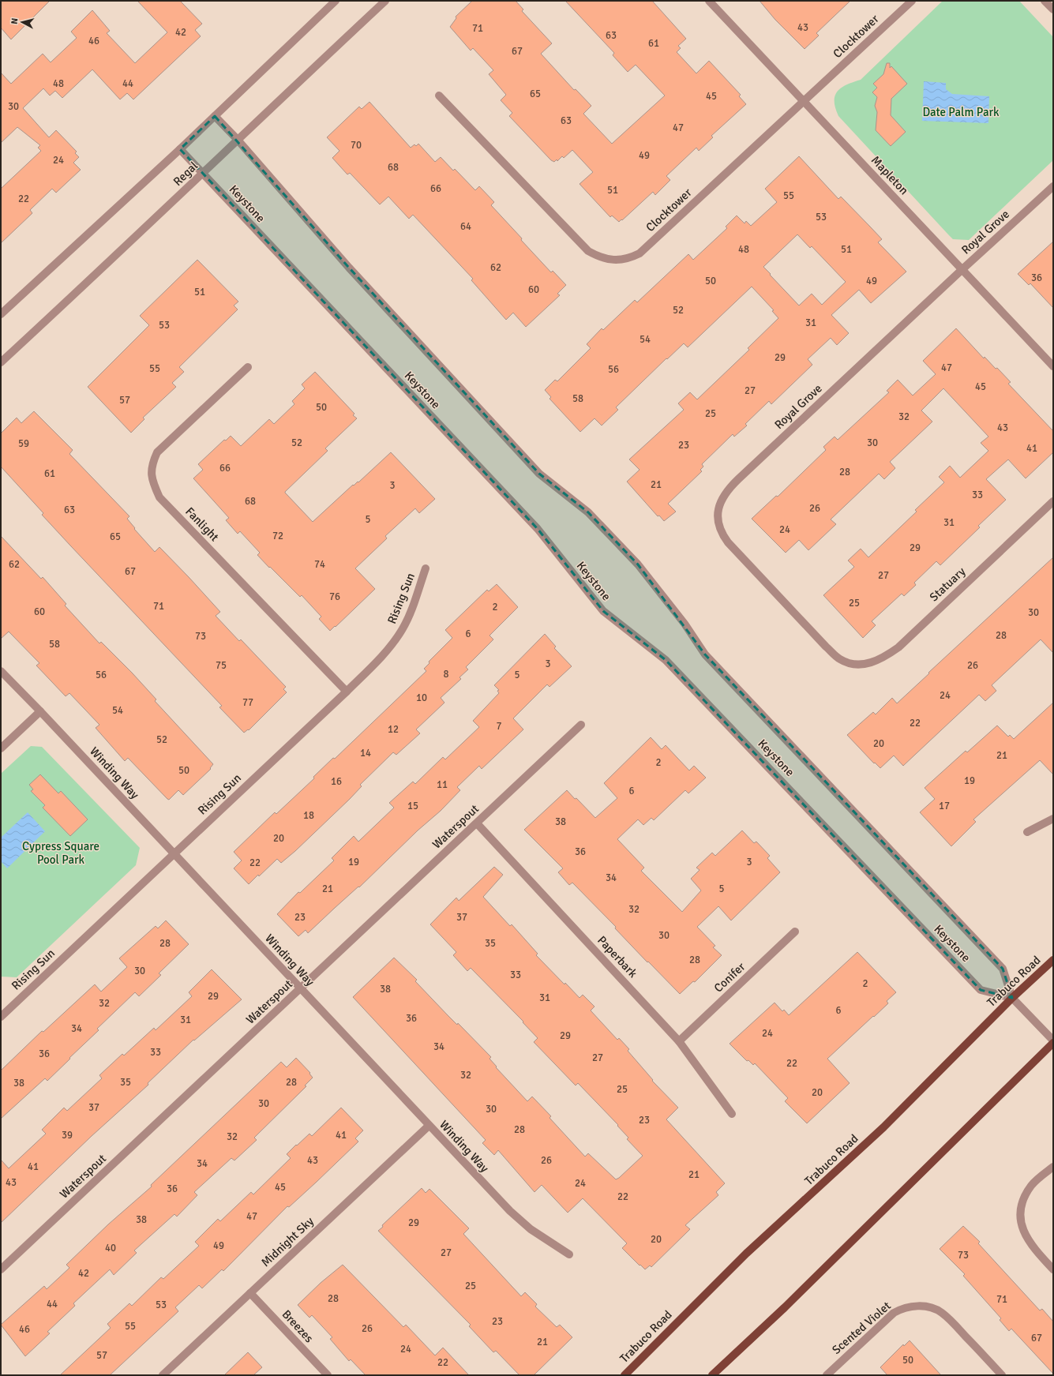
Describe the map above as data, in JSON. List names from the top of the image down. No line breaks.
{"streets":{"main road":["Trabuco Road"],"street":["Clocktower","Regal","Mapleton","Keystone","Royal Grove","Fanlight","Statuary","Rising Sun","Winding Way","Waterspout","Paperbark","Conifer","Midnight Sky","Breezes","Scented Violet"]},"crossings":[["Clocktower","Mapleton"],["Regal","Keystone"],["Mapleton","Royal Grove"],["Keystone","Trabuco Road"],["Royal Grove","Statuary"],["Fanlight","Rising Sun"],["Rising Sun","Winding Way"],["Winding Way","Waterspout"],["Winding Way","Midnight Sky"],["Waterspout","Paperbark"],["Paperbark","Conifer"],["Midnight Sky","Breezes"]],"parks":["Date Palm Park","Cypress Square Pool Park"],"house_numbers":["43","71","42","63","46","61","67","48","44","65","45","30","63","47","70","49","24","68","66","51","55","22","53","64","48","51","62","36","50","49","60","51","52","31","53","54","29","47","55","56","45","27","58","57","50","25","32","43","52","30","59","23","41","66","28","61","21","3","33","68","26","63","5","31","24","72","65","29","62","74","67","27","76","25","71","2","60","30","6","28","73","58","3","75","26","8","56","5","24","10","77","54","22","7","12","52","20","14","21","2","50","19","16","11","6","15","17","18","38","20","36","19","3","22","34","21","5","32","23","37","30","28","35","28","30","33","2","38","29","31","32","6","36","31","34","24","29","34","33","36","27","22","32","35","28","38","25","20","30","37","30","23","28","39","41","32","43","26","34","41","21","43","24","45","36","22","47","38","29","20","49","40","27","73","42","25","28","71","44","53","23","55","26","46","67","21","24","57","50","22"],"north":"left"}
